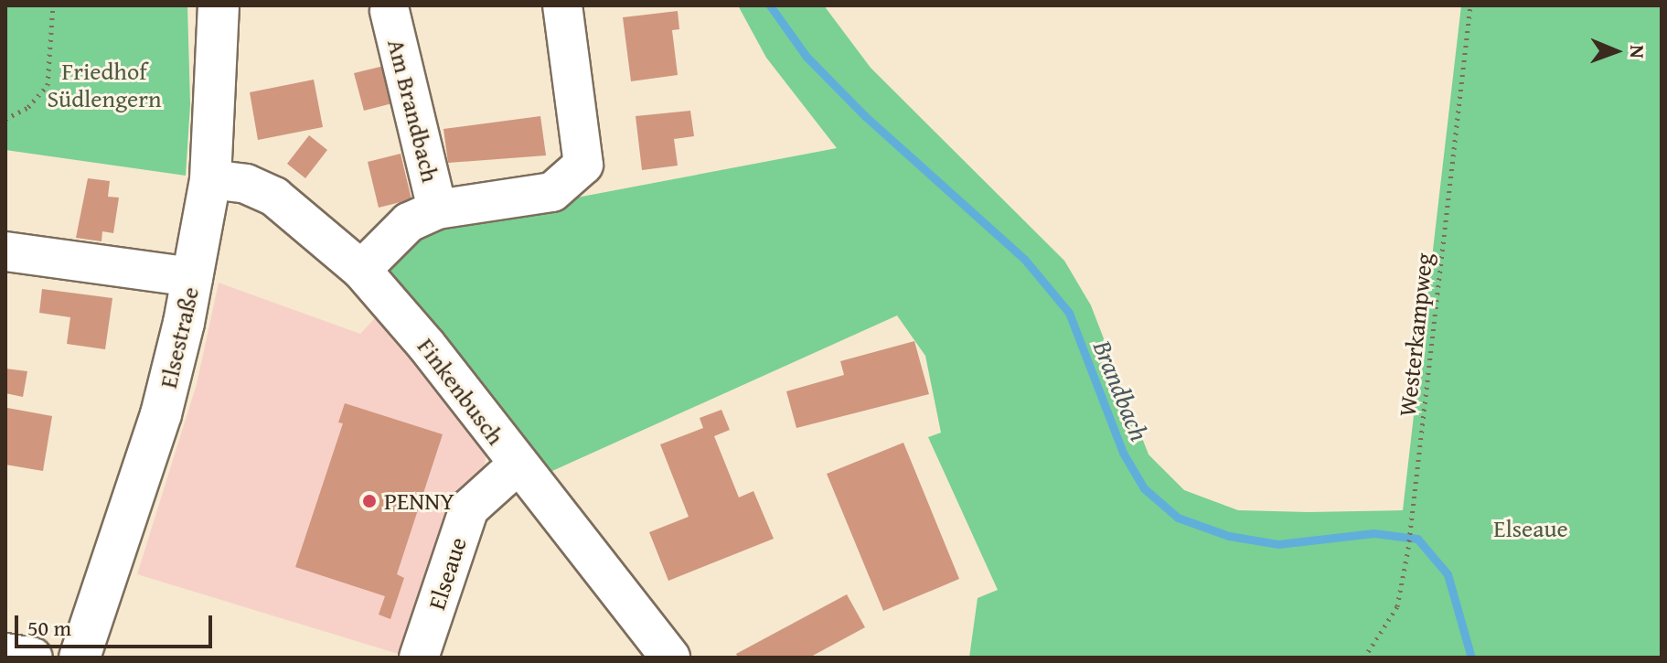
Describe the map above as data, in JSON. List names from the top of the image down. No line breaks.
{"streets":{"main road":["Elsestraße"],"street":["Am Brandbach","Finkenbusch","Elseaue"],"path":["Westerkampweg"]},"crossings":[["Am Brandbach","Finkenbusch"],["Elsestraße","Finkenbusch"],["Finkenbusch","Elseaue"]],"water":["Brandbach"],"parks":["Friedhof Südlengern","Elseaue"],"places":["PENNY"],"scale_bar":"50 m","north":"right"}
